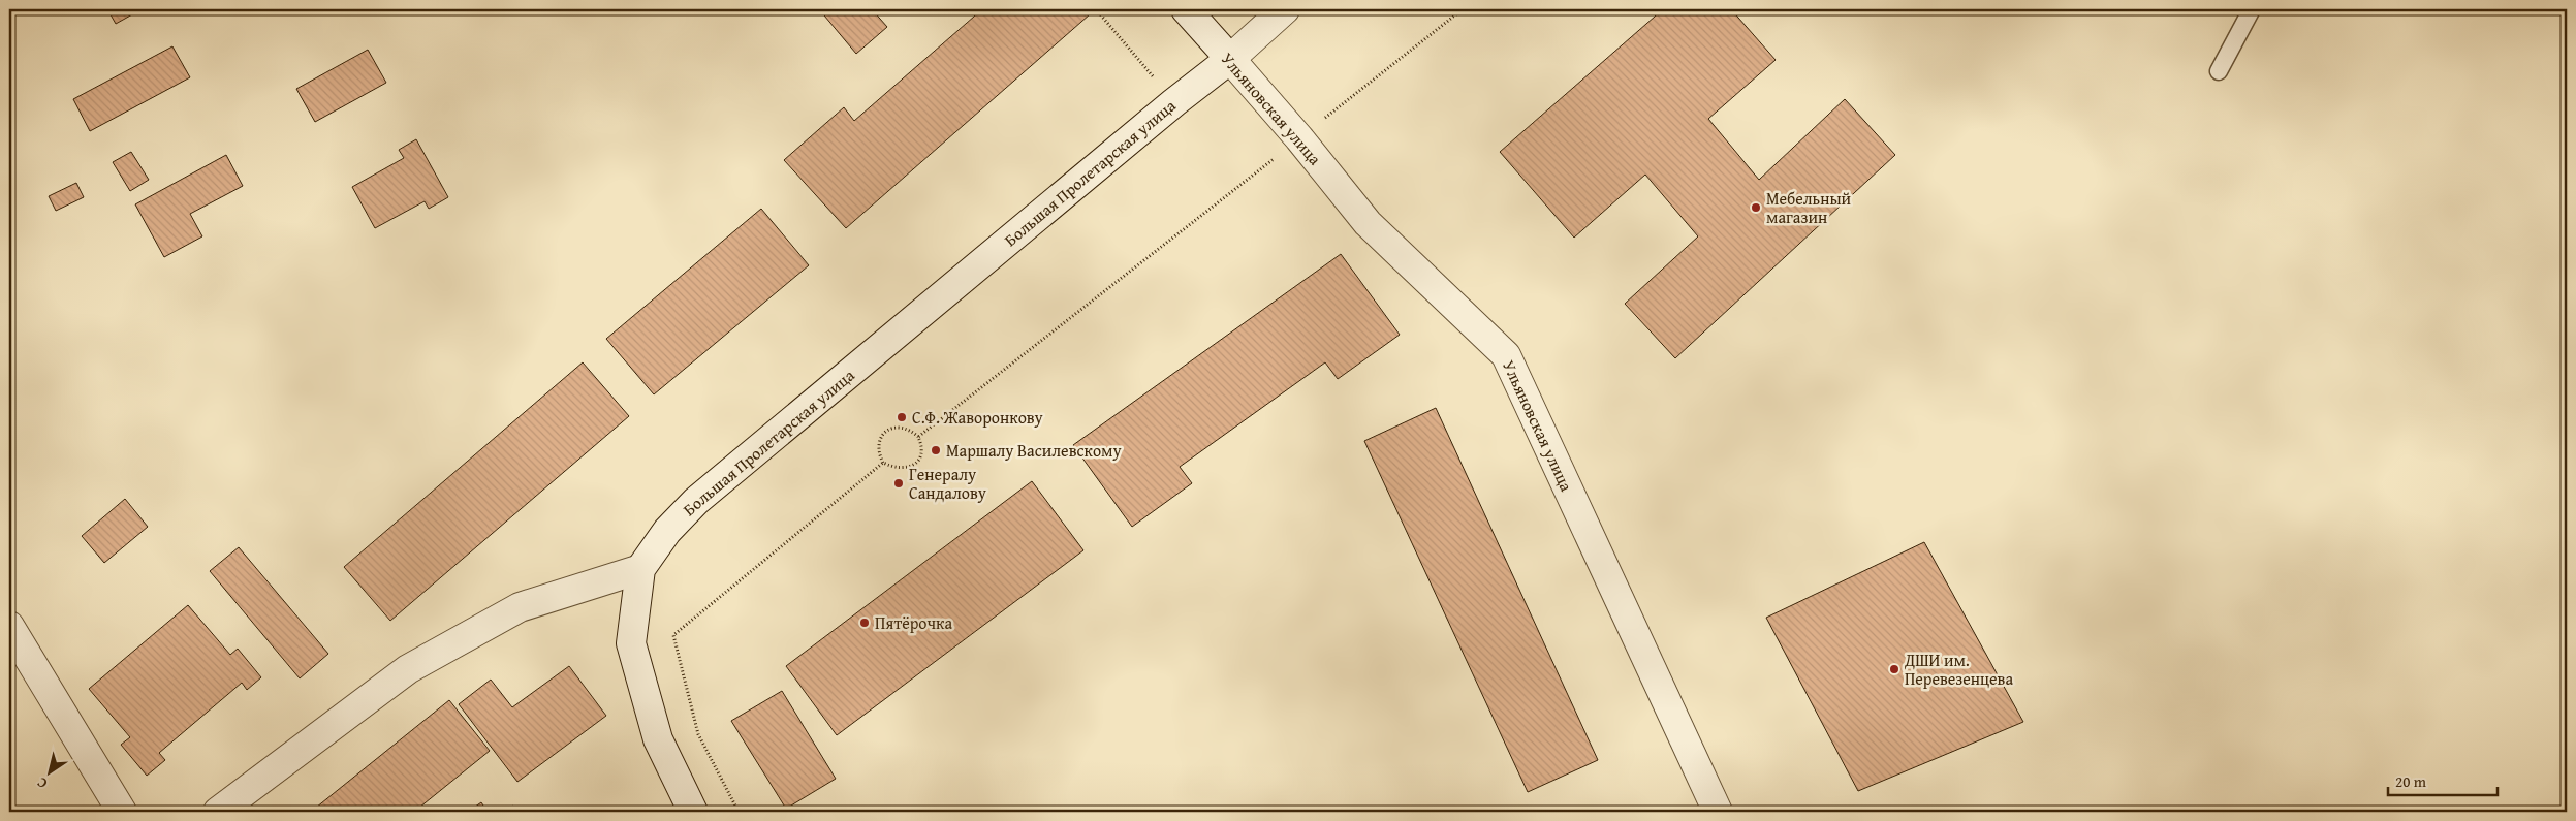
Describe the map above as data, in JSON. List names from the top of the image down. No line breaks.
{"streets":{"street":["Ульяновская улица","Большая Пролетарская улица"]},"crossings":[["Ульяновская улица","Большая Пролетарская улица"]],"places":["Мебельный магазин","С.Ф. Жаворонкову","Маршалу Василевскому","Генералу Сандалову","Пятёрочка","ДШИ им. Перевезенцева"],"scale_bar":"20 m","north":"bottom left"}
